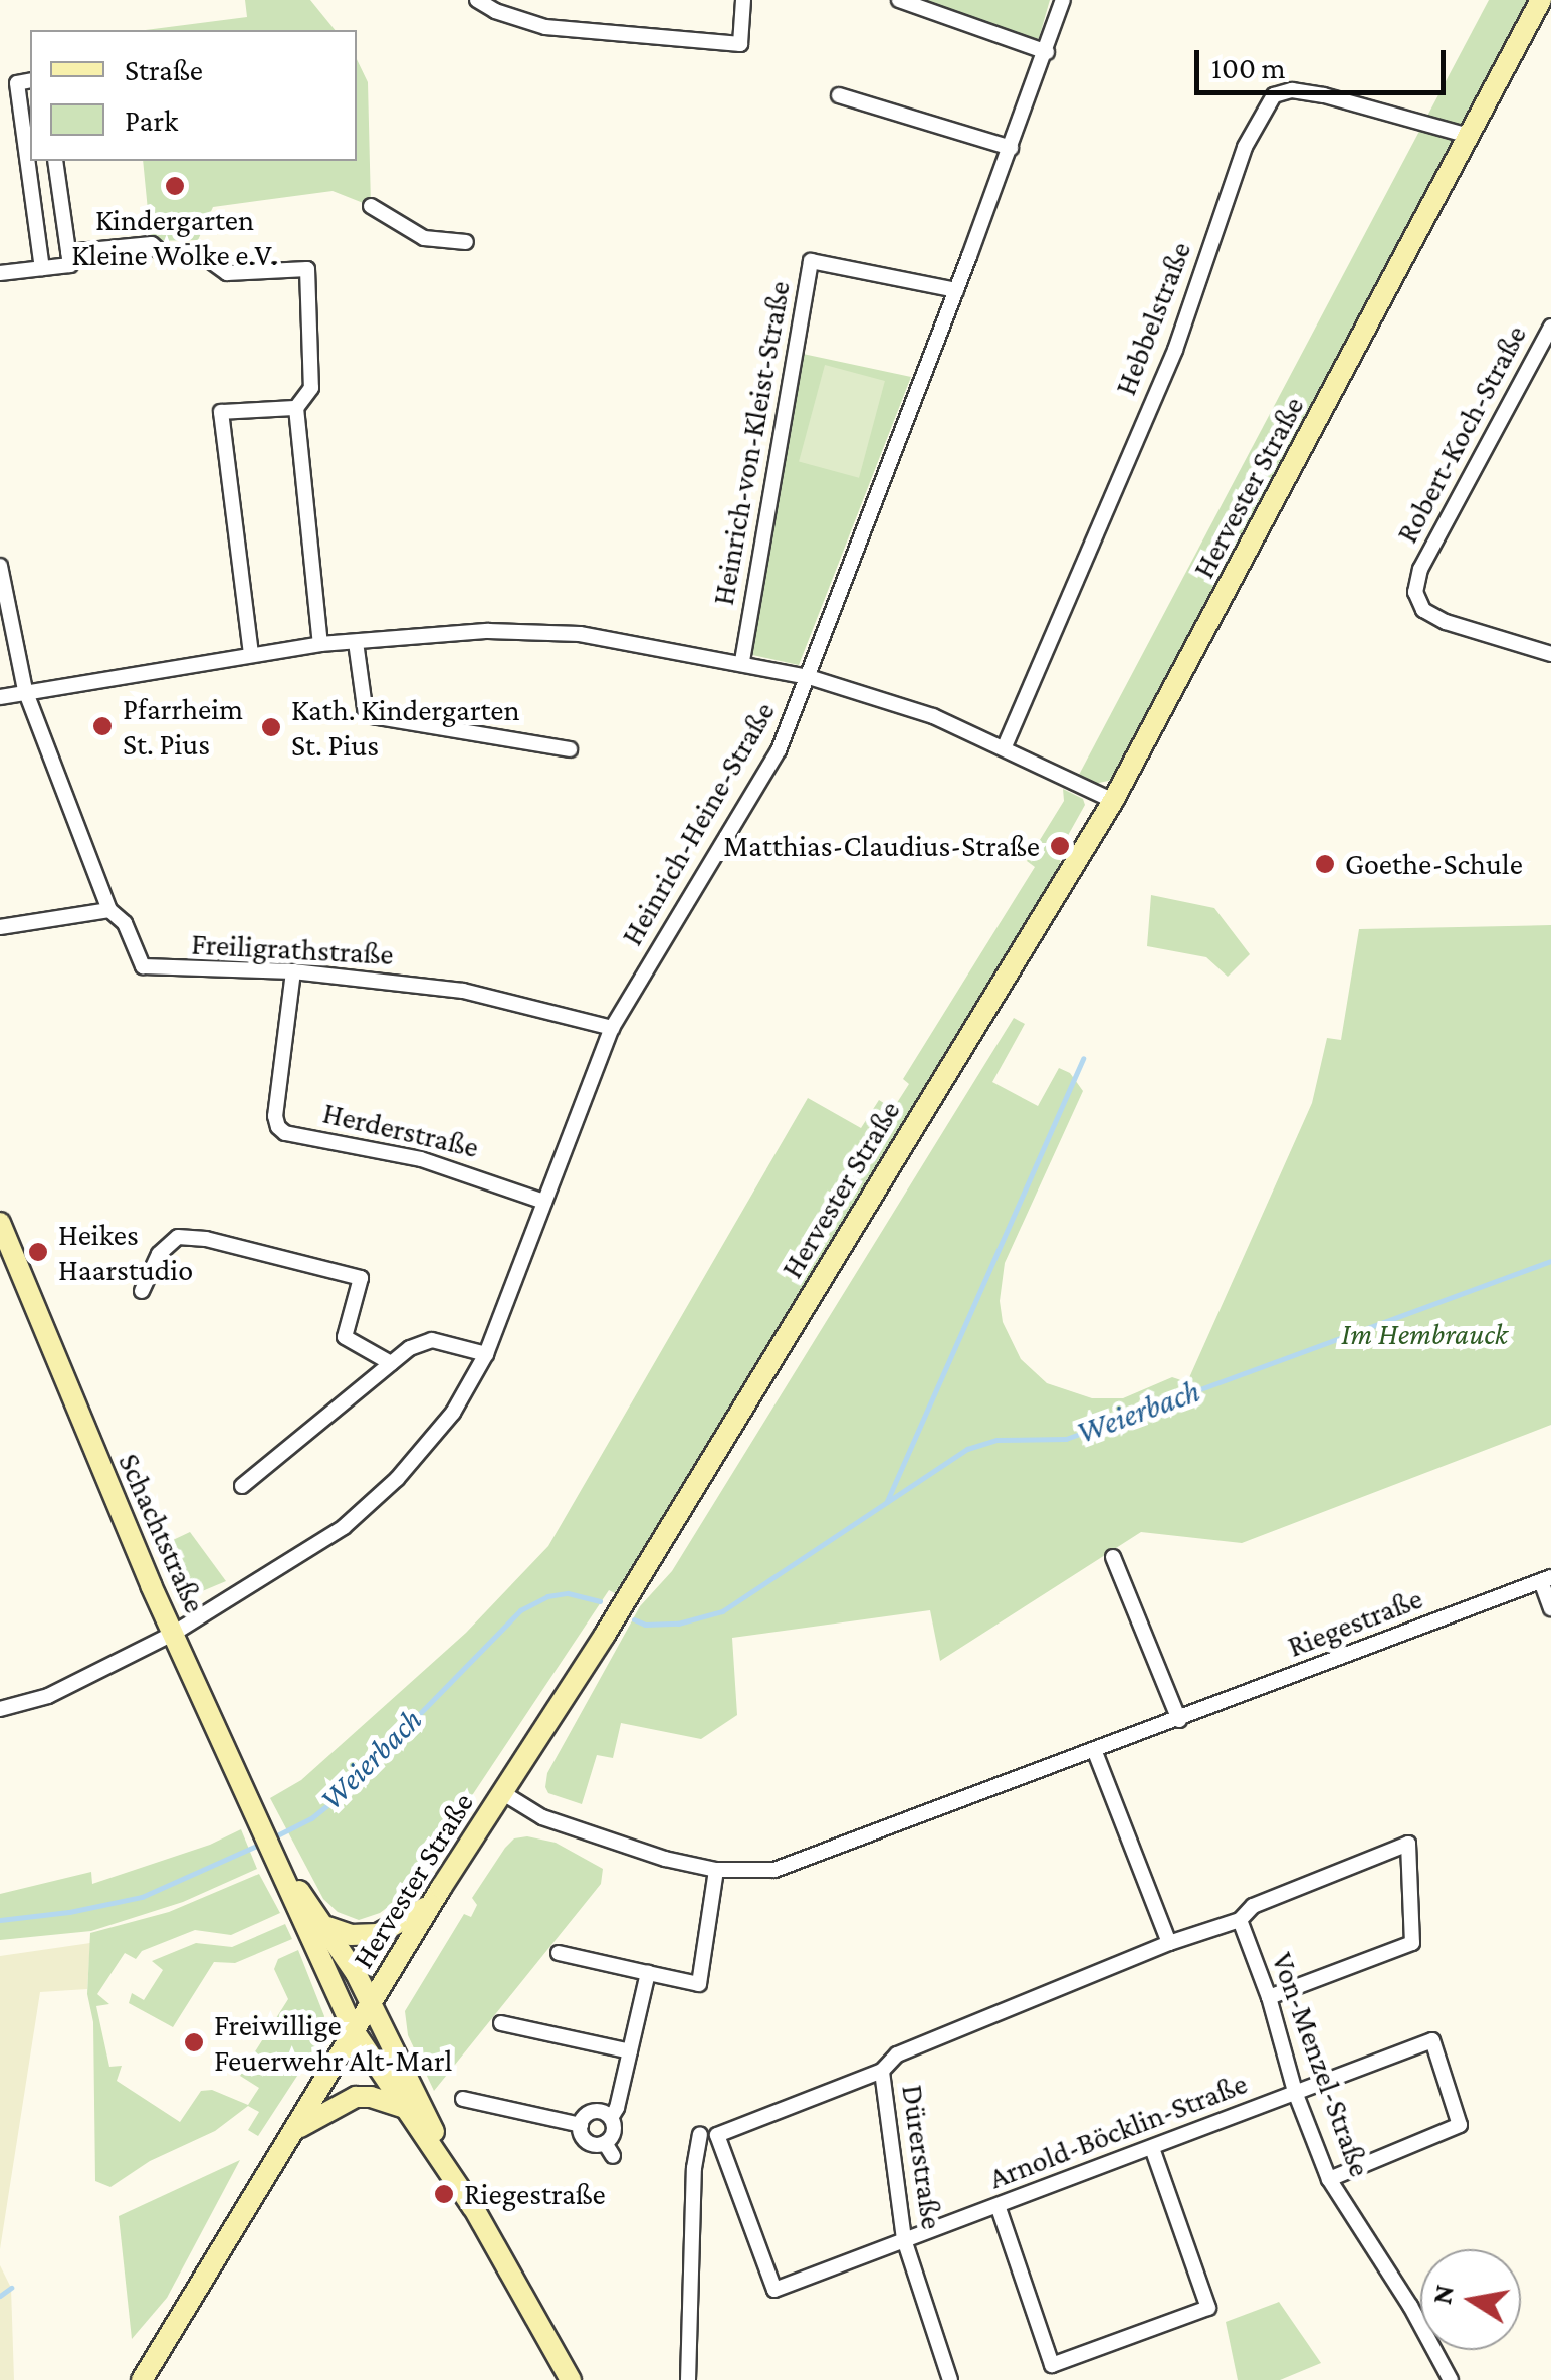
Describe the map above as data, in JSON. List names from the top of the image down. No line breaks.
{"streets":{"main road":["Hervester Straße","Schachtstraße"],"street":["Hebbelstraße","Robert-Koch-Straße","Heinrich-von-Kleist-Straße","Heinrich-Heine-Straße","Freiligrathstraße","Herderstraße","Riegestraße","Von-Menzel-Straße","Arnold-Böcklin-Straße","Dürerstraße"]},"crossings":[["Hebbelstraße","Hervester Straße"],["Heinrich-von-Kleist-Straße","Heinrich-Heine-Straße"],["Hervester Straße","Schachtstraße"],["Hervester Straße","Riegestraße"],["Heinrich-Heine-Straße","Freiligrathstraße"],["Heinrich-Heine-Straße","Herderstraße"],["Heinrich-Heine-Straße","Schachtstraße"],["Freiligrathstraße","Herderstraße"],["Von-Menzel-Straße","Arnold-Böcklin-Straße"],["Von-Menzel-Straße","Dürerstraße"],["Arnold-Böcklin-Straße","Dürerstraße"]],"water":["Weierbach"],"parks":["Im Hembrauck"],"places":["Kindergarten Kleine Wolke e.V.","Pfarrheim St. Pius","Kath. Kindergarten St. Pius","Matthias-Claudius-Straße","Goethe-Schule","Heikes Haarstudio","Freiwillige Feuerwehr Alt-Marl","Riegestraße"],"legend":["Straße","Park"],"scale_bar":"100 m","north":"left"}
